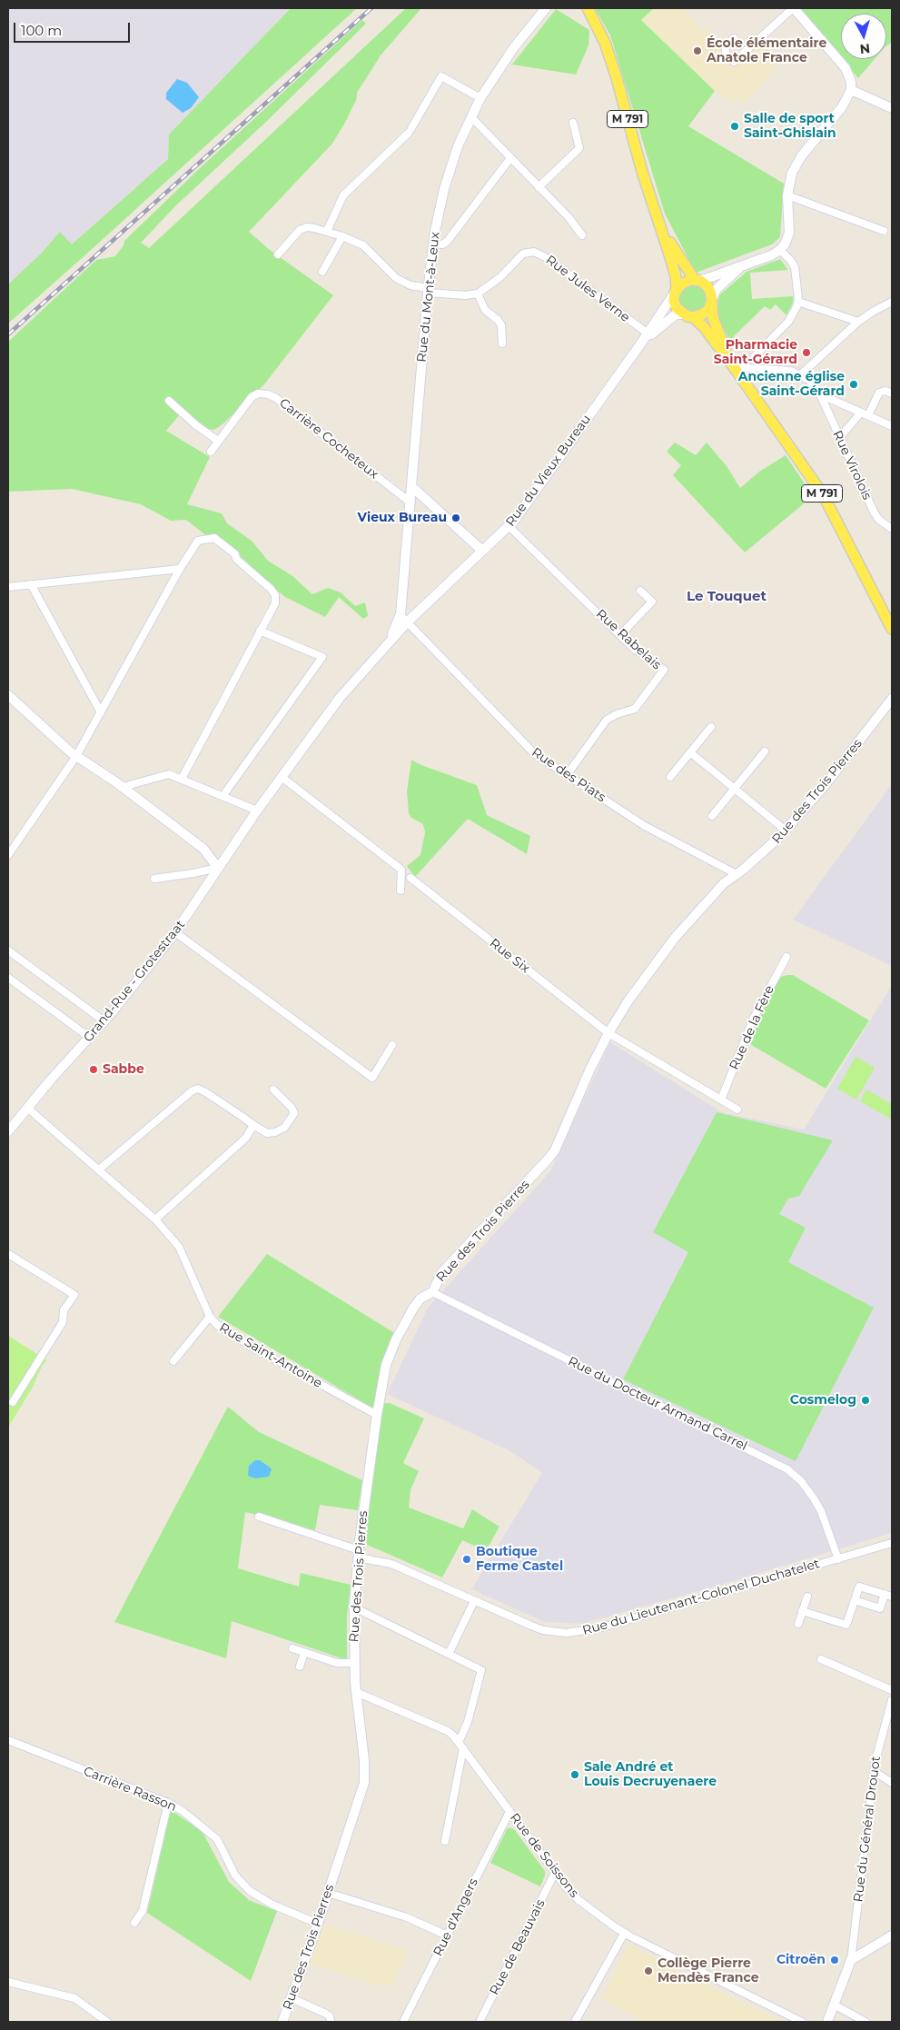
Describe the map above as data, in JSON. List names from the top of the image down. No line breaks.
{"streets":{"main road":["M 791"],"street":["Rue Jules Verne","Rue du Mont-à-Leux","Carrière Cocheteux","Rue Virolois","Rue du Vieux Bureau","Rue Rabelais","Rue des Piats","Rue des Trois Pierres","Rue Six","Grand-Rue - Grotestraat","Rue de la Fère","Rue Saint-Antoine","Rue du Docteur Armand Carrel","Rue du Lieutenant-Colonel Duchatelet","Carrière Rasson","Rue du Général Drouot","Rue de Soissons","Rue d'Angers","Rue de Beauvais"]},"crossings":[["M 791","Rue du Vieux Bureau"],["Rue Jules Verne","Rue du Mont-à-Leux"],["Rue Jules Verne","Rue du Vieux Bureau"],["Rue du Mont-à-Leux","Carrière Cocheteux"],["Rue du Mont-à-Leux","Rue du Vieux Bureau"],["Rue du Mont-à-Leux","Grand-Rue - Grotestraat"],["Rue du Vieux Bureau","Rue Rabelais"],["Rue du Vieux Bureau","Rue des Piats"],["Rue du Vieux Bureau","Grand-Rue - Grotestraat"],["Rue Rabelais","Rue des Piats"],["Rue des Piats","Rue des Trois Pierres"],["Rue des Trois Pierres","Rue Six"],["Rue des Trois Pierres","Rue Saint-Antoine"],["Rue des Trois Pierres","Rue du Docteur Armand Carrel"],["Rue des Trois Pierres","Rue du Lieutenant-Colonel Duchatelet"],["Rue des Trois Pierres","Carrière Rasson"],["Rue des Trois Pierres","Rue de Soissons"],["Grand-Rue - Grotestraat","Rue Saint-Antoine"],["Rue du Docteur Armand Carrel","Rue du Lieutenant-Colonel Duchatelet"],["Rue de Soissons","Rue d'Angers"],["Rue de Soissons","Rue de Beauvais"]],"districts":["Le Touquet"],"places":["École élémentaire Anatole France","Salle de sport Saint-Ghislain","Pharmacie Saint-Gérard","Ancienne église Saint-Gérard","Vieux Bureau","Sabbe","Cosmelog","Boutique Ferme Castel","Sale André et Louis Decruyenaere","Citroën","Collège Pierre Mendès France"],"scale_bar":"100 m","north":"bottom"}
